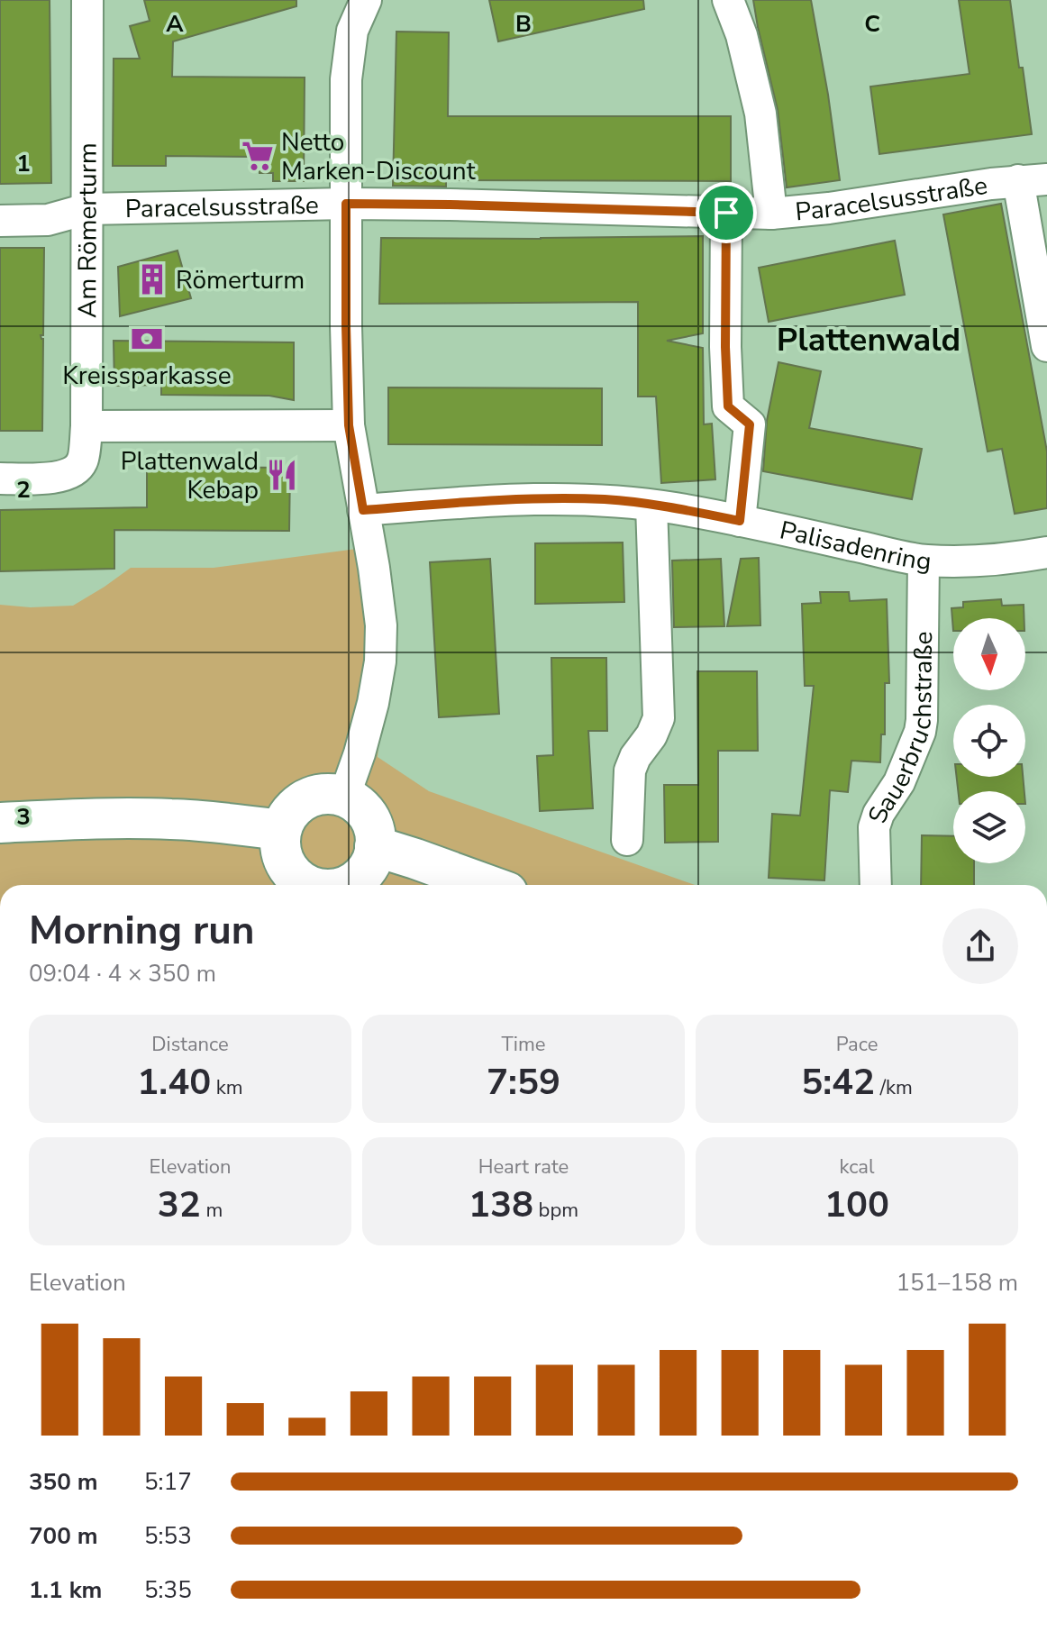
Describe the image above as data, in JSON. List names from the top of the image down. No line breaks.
{"streets":{"street":["Paracelsusstraße","Am Römerturm","Palisadenring","Sauerbruchstraße"]},"crossings":[["Paracelsusstraße","Am Römerturm"],["Palisadenring","Sauerbruchstraße"]],"districts":["Plattenwald"],"places":{"supermarket":["Netto Marken-Discount"],"building":["Römerturm"],"bank":["Kreissparkasse"],"restaurant":["Plattenwald Kebap"]},"north":"bottom","page":{"heading":["Morning run","09:04 · 4 × 350 m"],"stats":[["Distance","1.40 km"],["Time","7:59"],["Pace","5:42 /km"],["Elevation","32 m"],["Heart rate","138 bpm"],["kcal","100"]],"chart":["Elevation","151–158 m"],"list":[{"name":"350 m","note":"5:17"},{"name":"700 m","note":"5:53"},{"name":"1.1 km","note":"5:35"}]},"grid":{"columns":["A","B","C"],"rows":["1","2","3"]}}
